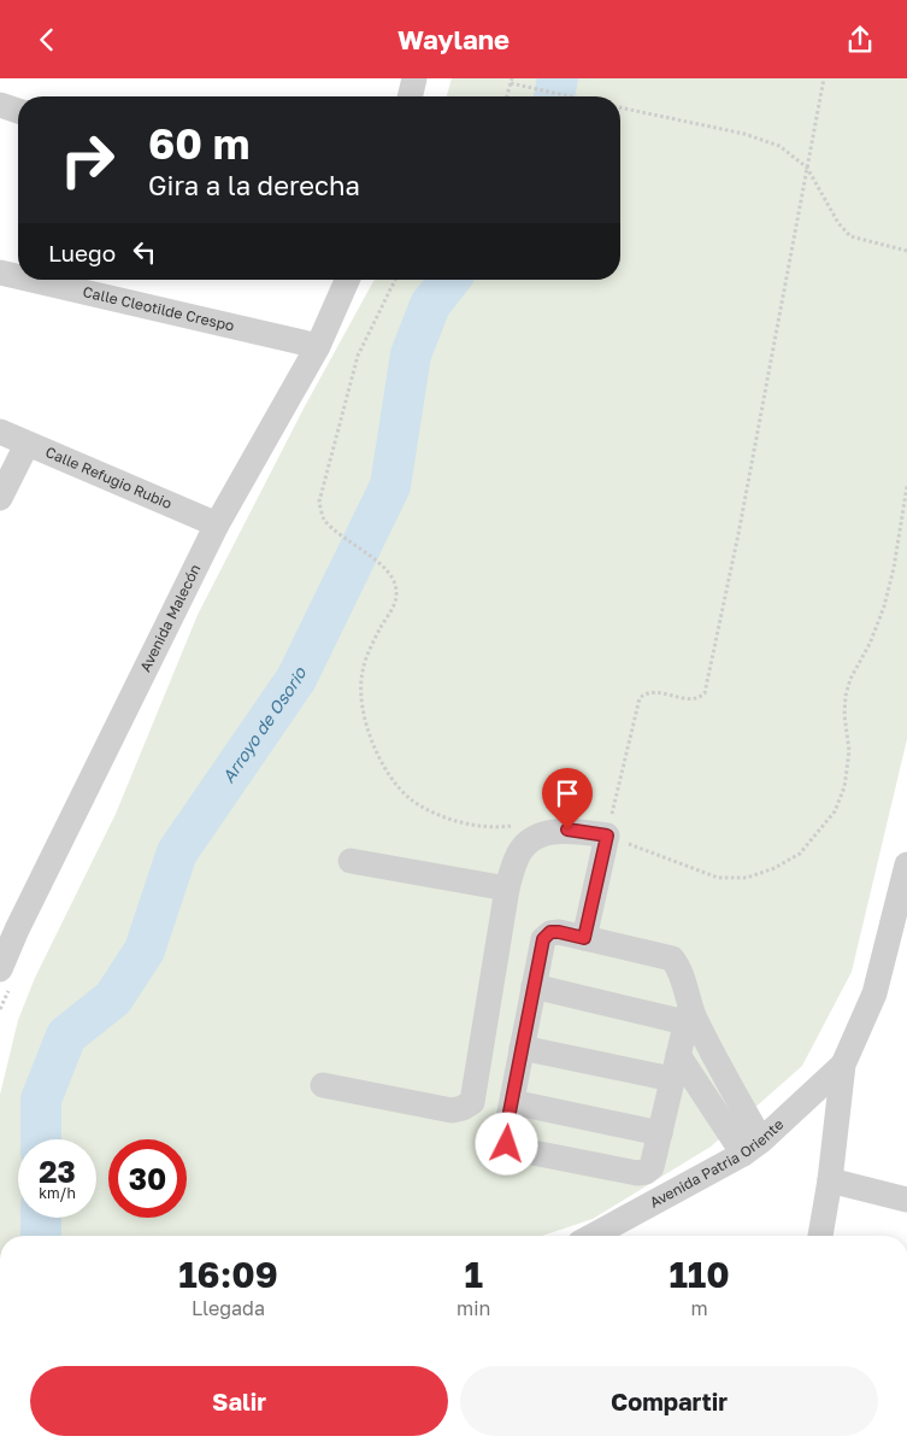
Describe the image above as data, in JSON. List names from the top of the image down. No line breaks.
{"streets":{"street":["Calle Cleotilde Crespo","Calle Refugio Rubio","Avenida Malecón","Avenida Patria Oriente"]},"crossings":[["Calle Cleotilde Crespo","Avenida Malecón"],["Calle Refugio Rubio","Avenida Malecón"]],"water":["Arroyo de Osorio"],"page":{"header":"Waylane","turn":["60 m","Gira a la derecha"],"then":"Luego","speed":"23 km/h","limit":"30","eta":["16:09","Llegada","1","min","110","m"],"buttons":["Salir","Compartir"]}}
